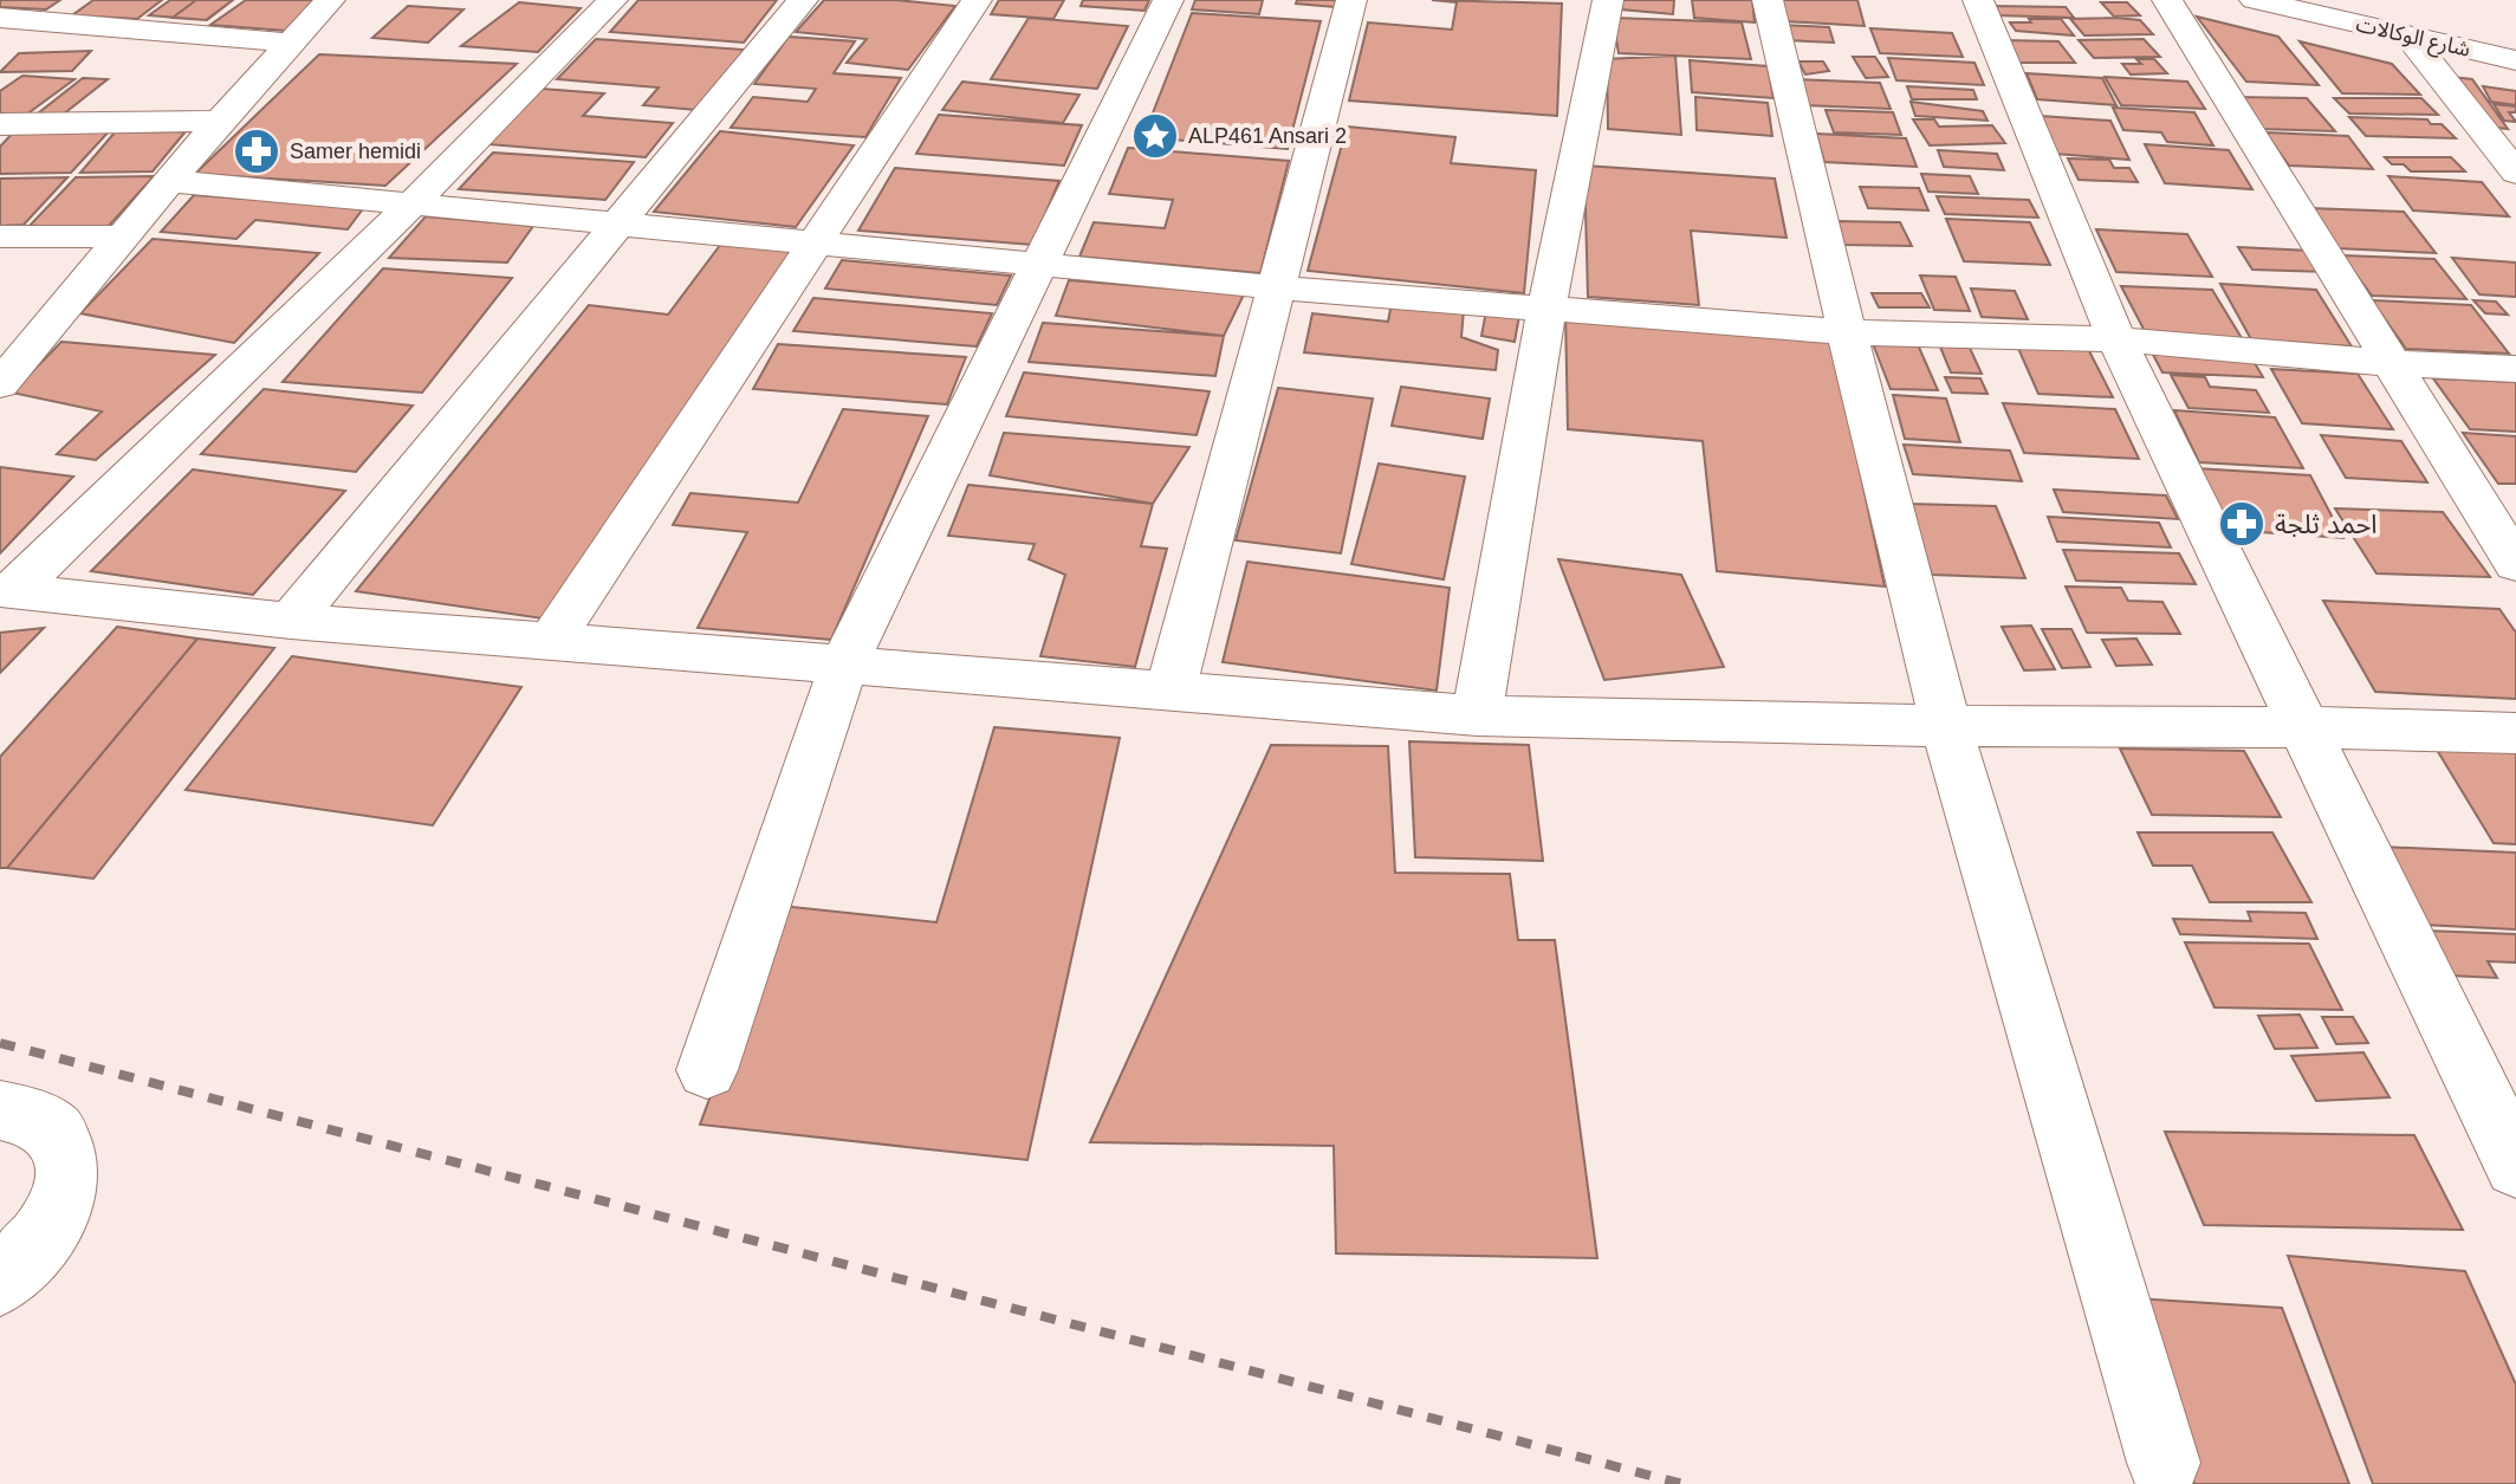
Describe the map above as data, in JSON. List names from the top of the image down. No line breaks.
{"streets":{"street":["شارع الوكالات"]},"places":{"place":["ALP461 Ansari 2"],"pharmacy":["Samer hemidi","احمد ثلجة"]}}
